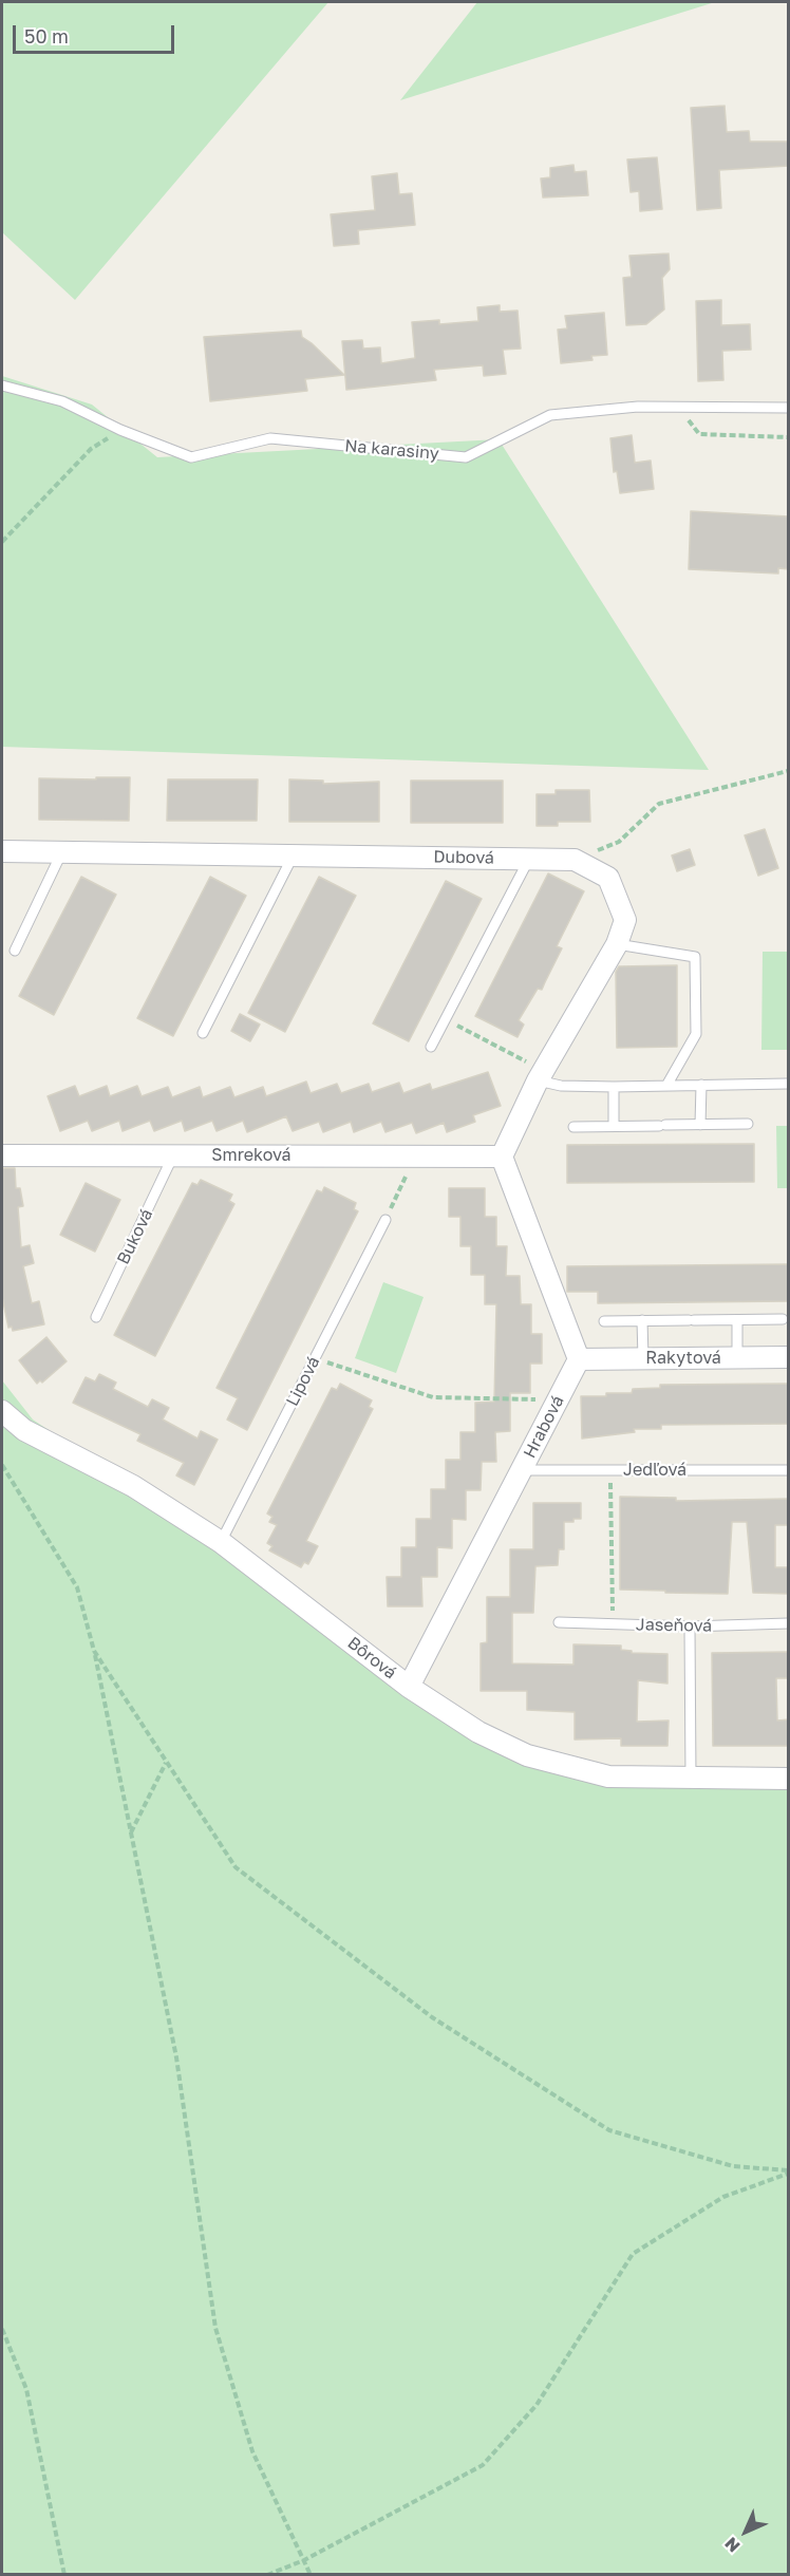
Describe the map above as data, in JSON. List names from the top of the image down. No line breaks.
{"streets":{"street":["Dubová","Smreková","Rakytová","Hrabová","Bôrová"],"lane":["Na karasiny","Buková","Lipová","Jedľová","Jaseňová"]},"crossings":[["Dubová","Smreková"],["Smreková","Buková"],["Rakytová","Hrabová"],["Lipová","Bôrová"],["Hrabová","Jedľová"],["Hrabová","Bôrová"]],"scale_bar":"50 m","north":"bottom left"}
